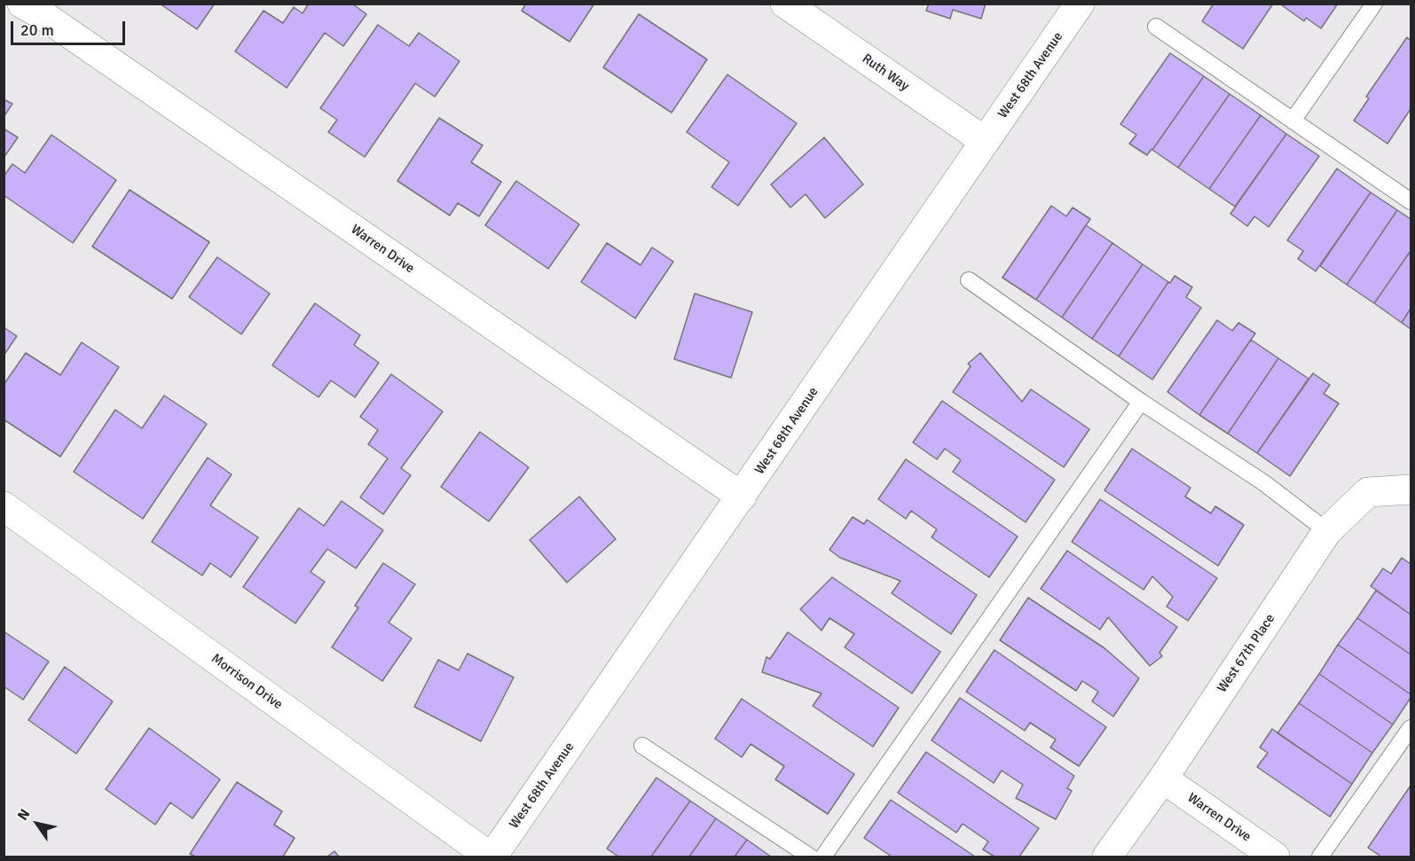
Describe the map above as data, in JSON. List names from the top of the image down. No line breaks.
{"streets":{"street":["Ruth Way","West 68th Avenue","Warren Drive","West 67th Place","Morrison Drive"]},"crossings":[["Ruth Way","West 68th Avenue"],["West 68th Avenue","Warren Drive"],["West 68th Avenue","Morrison Drive"],["Warren Drive","West 67th Place"]],"scale_bar":"20 m","north":"top left"}
